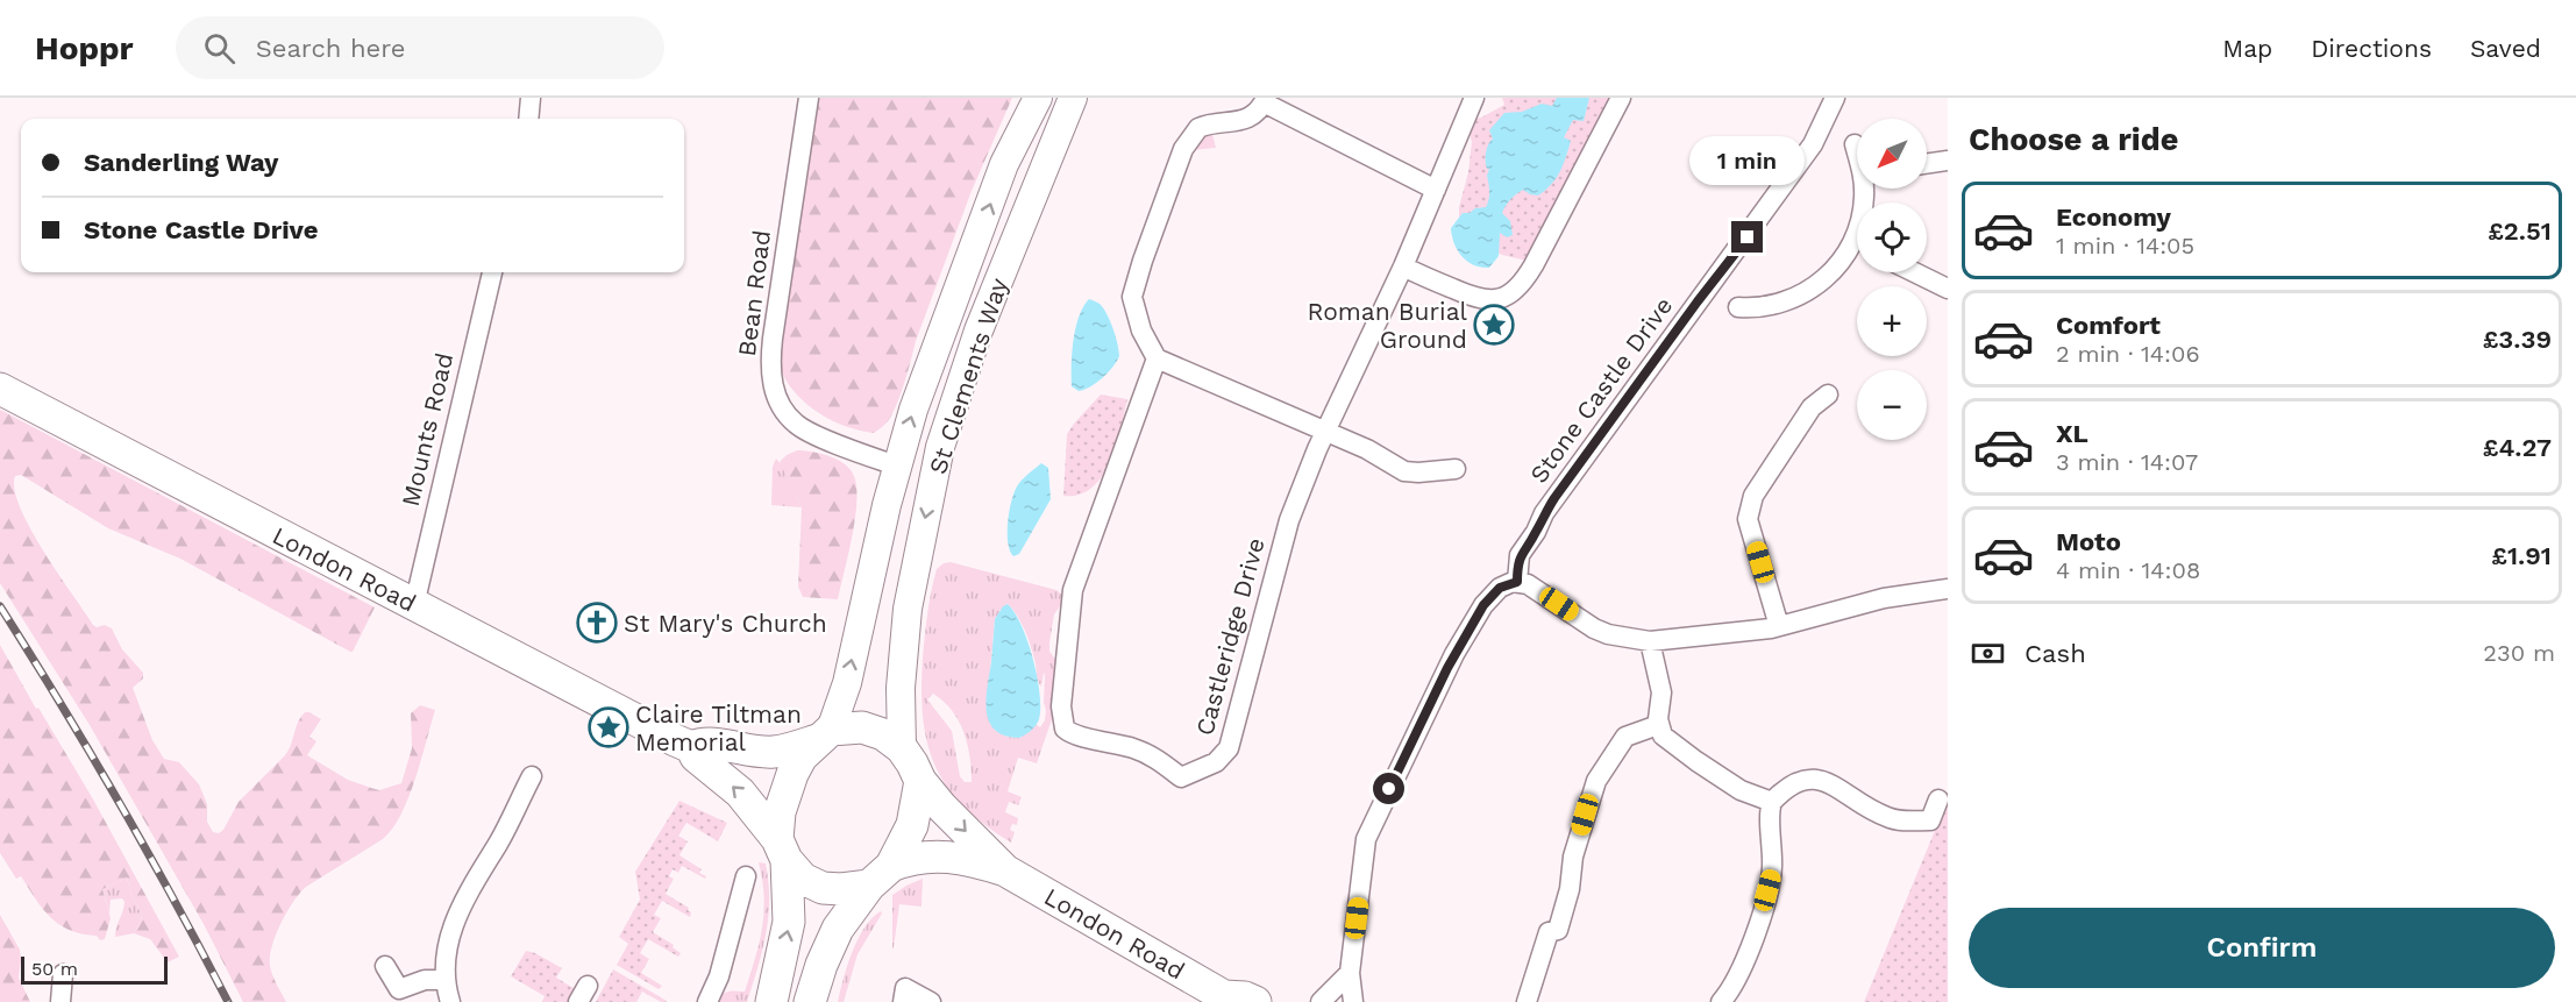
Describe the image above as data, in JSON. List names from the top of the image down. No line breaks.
{"streets":{"main road":["St Clements Way","London Road"],"street":["Bean Road","Stone Castle Drive","Mounts Road","Castleridge Drive"]},"crossings":[["Bean Road","St Clements Way"],["St Clements Way","London Road"],["Mounts Road","London Road"]],"places":{"place":["Roman Burial Ground","Claire Tiltman Memorial"],"church":["St Mary's Church"]},"scale_bar":"50 m","north":"bottom left","page":{"header":"Hoppr","search":"Search here","nav":["Map","Directions","Saved"],"heading":"Choose a ride","map_buttons":["+","−"],"banner":["Sanderling Way","Stone Castle Drive"],"bubble":"1 min","list":[{"name":"Economy","note":"1 min · 14:05","value":"£2.51"},{"name":"Comfort","note":"2 min · 14:06","value":"£3.39"},{"name":"XL","note":"3 min · 14:07","value":"£4.27"},{"name":"Moto","note":"4 min · 14:08","value":"£1.91"}],"pay":["Cash","230 m"],"buttons":"Confirm","scale":"50 m"}}
